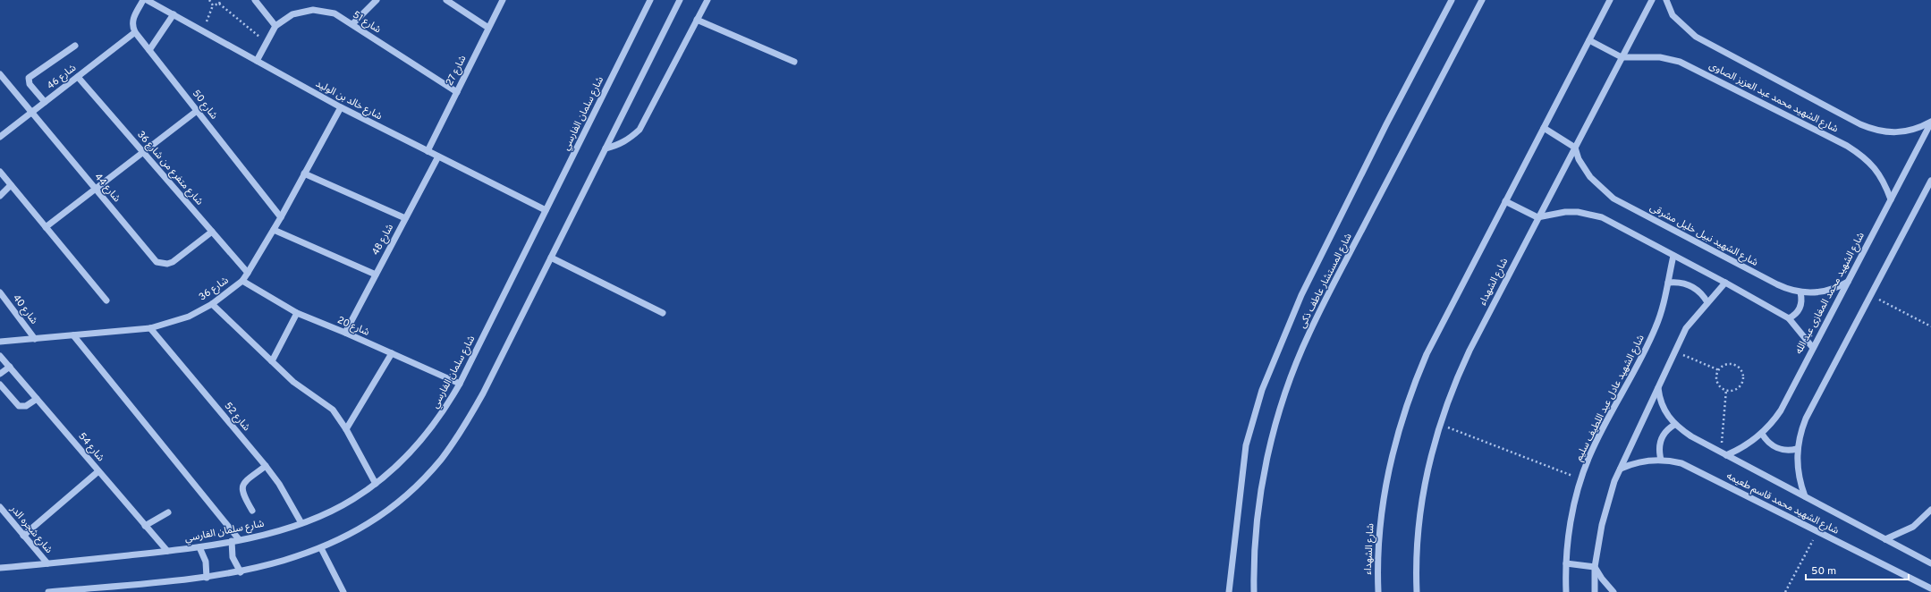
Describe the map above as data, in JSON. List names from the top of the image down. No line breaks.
{"streets":{"street":["شارع 51","شارع 27","شارع 46","شارع الشهيد محمد عبد العزيز الصاوى","شارع خالد بن الوليد","شارع 50","شارع سلمان الفارسي","شارع متفرع من شارع 36","شارع 44","شارع الشهيد نبيل خليل مشرقى","شارع 48","شارع المستشار عاطف ذكى","شارع الشهداء","شارع 36","شارع الشهيد محمد المغازى عبد الله","شارع 40","شارع 20","شارع الشهيد عادل عبد اللطيف سليم","شارع 52","شارع 54","شارع الشهيد محمد قاسم طعيمه","شارع شجره الدر"]},"crossings":[["شارع 51","شارع 27"],["شارع 51","شارع خالد بن الوليد"],["شارع 27","شارع خالد بن الوليد"],["شارع 46","شارع 50"],["شارع 46","شارع متفرع من شارع 36"],["شارع 46","شارع 44"],["شارع الشهيد محمد عبد العزيز الصاوى","شارع الشهداء"],["شارع الشهيد محمد عبد العزيز الصاوى","شارع الشهيد محمد المغازى عبد الله"],["شارع خالد بن الوليد","شارع سلمان الفارسي"],["شارع خالد بن الوليد","شارع 48"],["شارع خالد بن الوليد","شارع 36"],["شارع 50","شارع 36"],["شارع سلمان الفارسي","شارع 20"],["شارع سلمان الفارسي","شارع 52"],["شارع سلمان الفارسي","شارع 54"],["شارع سلمان الفارسي","شارع شجره الدر"],["شارع متفرع من شارع 36","شارع 44"],["شارع متفرع من شارع 36","شارع 36"],["شارع الشهيد نبيل خليل مشرقى","شارع الشهداء"],["شارع الشهيد نبيل خليل مشرقى","شارع الشهيد محمد المغازى عبد الله"],["شارع 48","شارع 20"],["شارع 36","شارع 40"],["شارع 36","شارع 20"],["شارع 36","شارع 52"],["شارع الشهيد محمد المغازى عبد الله","شارع الشهيد محمد قاسم طعيمه"]],"scale_bar":"50 m"}
